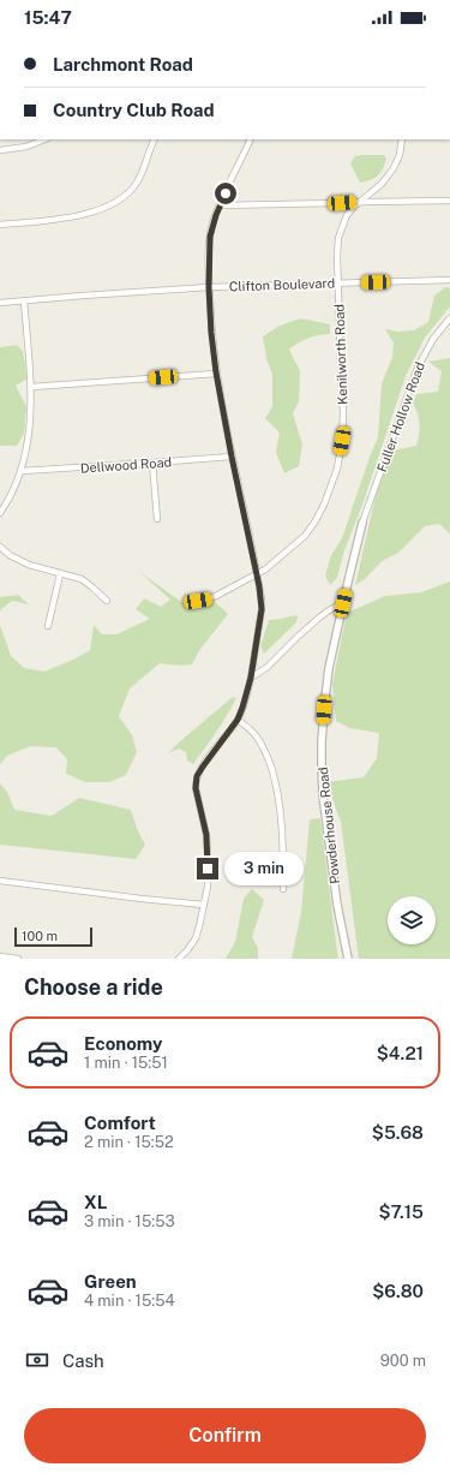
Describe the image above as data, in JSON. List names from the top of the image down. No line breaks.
{"streets":{"street":["Clifton Boulevard","Kenilworth Road","Fuller Hollow Road","Dellwood Road","Powderhouse Road"]},"crossings":[["Clifton Boulevard","Kenilworth Road"],["Fuller Hollow Road","Powderhouse Road"]],"scale_bar":"100 m","page":{"status":"15:47","banner":["Larchmont Road","Country Club Road"],"bubble":"3 min","scale":"100 m","heading":"Choose a ride","list":[{"name":"Economy","note":"1 min · 15:51","value":"$4.21"},{"name":"Comfort","note":"2 min · 15:52","value":"$5.68"},{"name":"XL","note":"3 min · 15:53","value":"$7.15"},{"name":"Green","note":"4 min · 15:54","value":"$6.80"}],"pay":["Cash","900 m"],"buttons":"Confirm"}}
